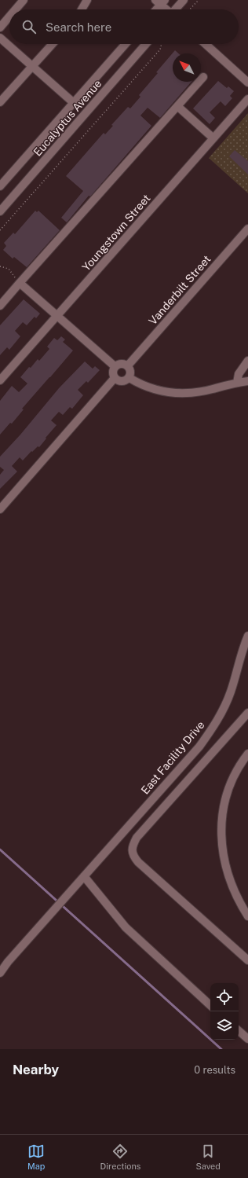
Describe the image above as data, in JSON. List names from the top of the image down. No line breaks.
{"streets":{"street":["Eucalyptus Avenue","Youngstown Street","Vanderbilt Street","East Facility Drive"]},"north":"top left","page":{"search":"Search here","heading":["Nearby","0 results"],"nav":["Map","Directions","Saved"]}}
